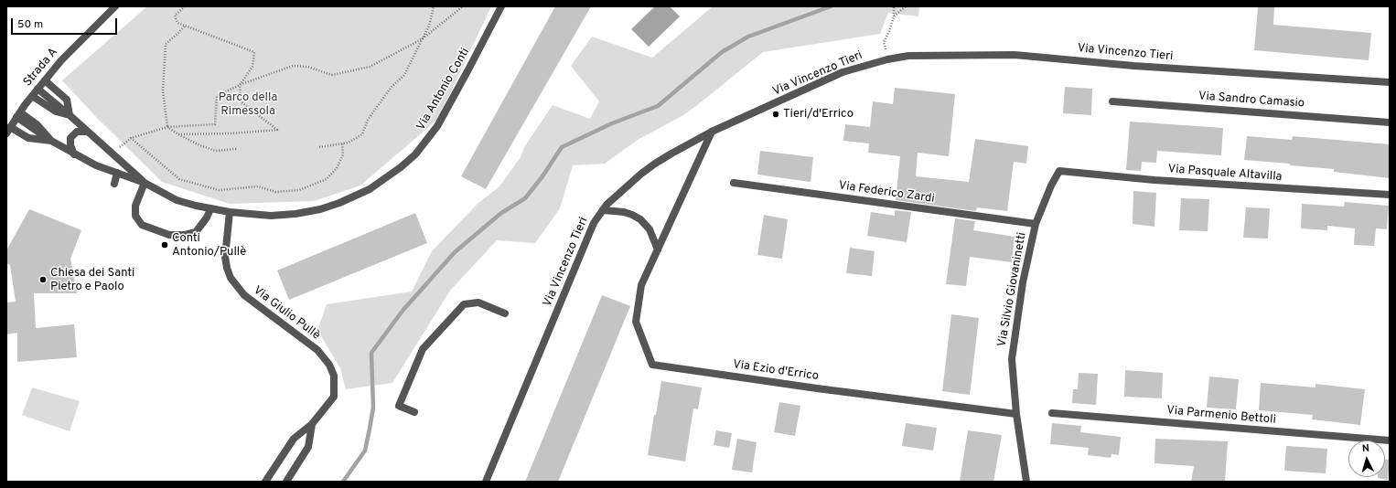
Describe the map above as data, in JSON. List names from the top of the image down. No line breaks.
{"streets":{"street":["Via Vincenzo Tieri","Strada A","Via Antonio Conti","Via Sandro Camasio","Via Pasquale Altavilla","Via Federico Zardi","Via Silvio Giovaninetti","Via Giulio Pullè","Via Ezio d'Errico","Via Parmenio Bettoli"]},"crossings":[["Via Vincenzo Tieri","Via Ezio d'Errico"],["Via Antonio Conti","Via Giulio Pullè"],["Via Pasquale Altavilla","Via Silvio Giovaninetti"],["Via Federico Zardi","Via Silvio Giovaninetti"],["Via Silvio Giovaninetti","Via Ezio d'Errico"]],"parks":["Parco della Rimessola"],"places":["Tieri/d'Errico","Conti Antonio/Pullè","Chiesa dei Santi Pietro e Paolo"],"scale_bar":"50 m","north":"top"}
